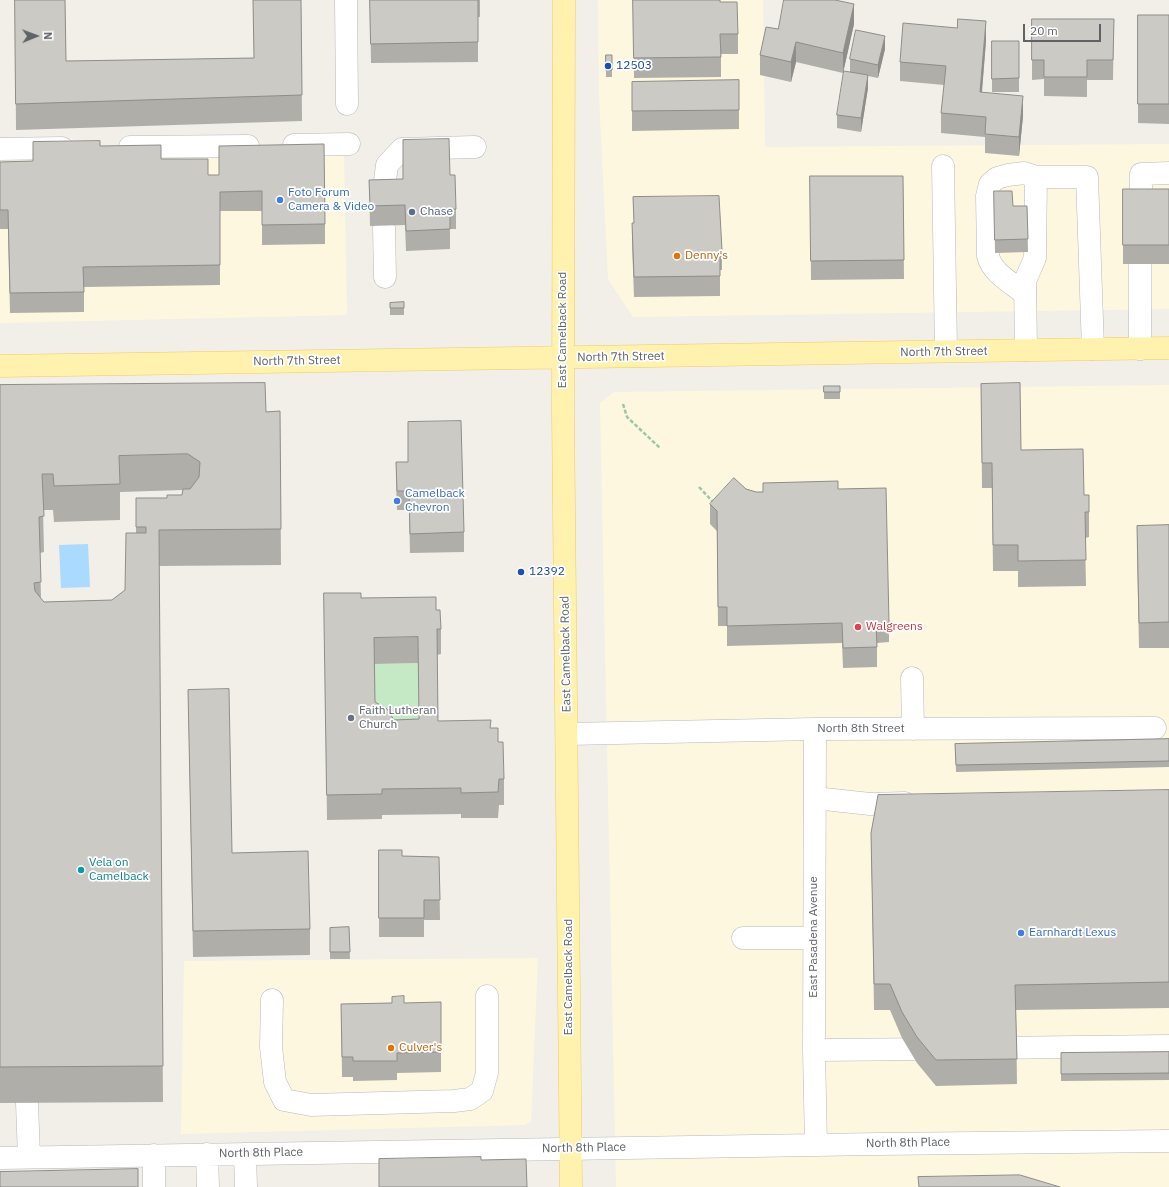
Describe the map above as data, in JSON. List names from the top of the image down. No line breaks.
{"streets":{"main road":["East Camelback Road","North 7th Street"],"street":["North 8th Street","East Pasadena Avenue","North 8th Place"]},"crossings":[["East Camelback Road","North 7th Street"],["East Camelback Road","North 8th Street"],["East Camelback Road","North 8th Place"],["North 8th Street","East Pasadena Avenue"],["East Pasadena Avenue","North 8th Place"]],"places":["12503","Foto Forum Camera & Video","Chase","Denny's","Camelback Chevron","12392","Walgreens","Faith Lutheran Church","Vela on Camelback","Earnhardt Lexus","Culver's"],"scale_bar":"20 m","north":"right"}
